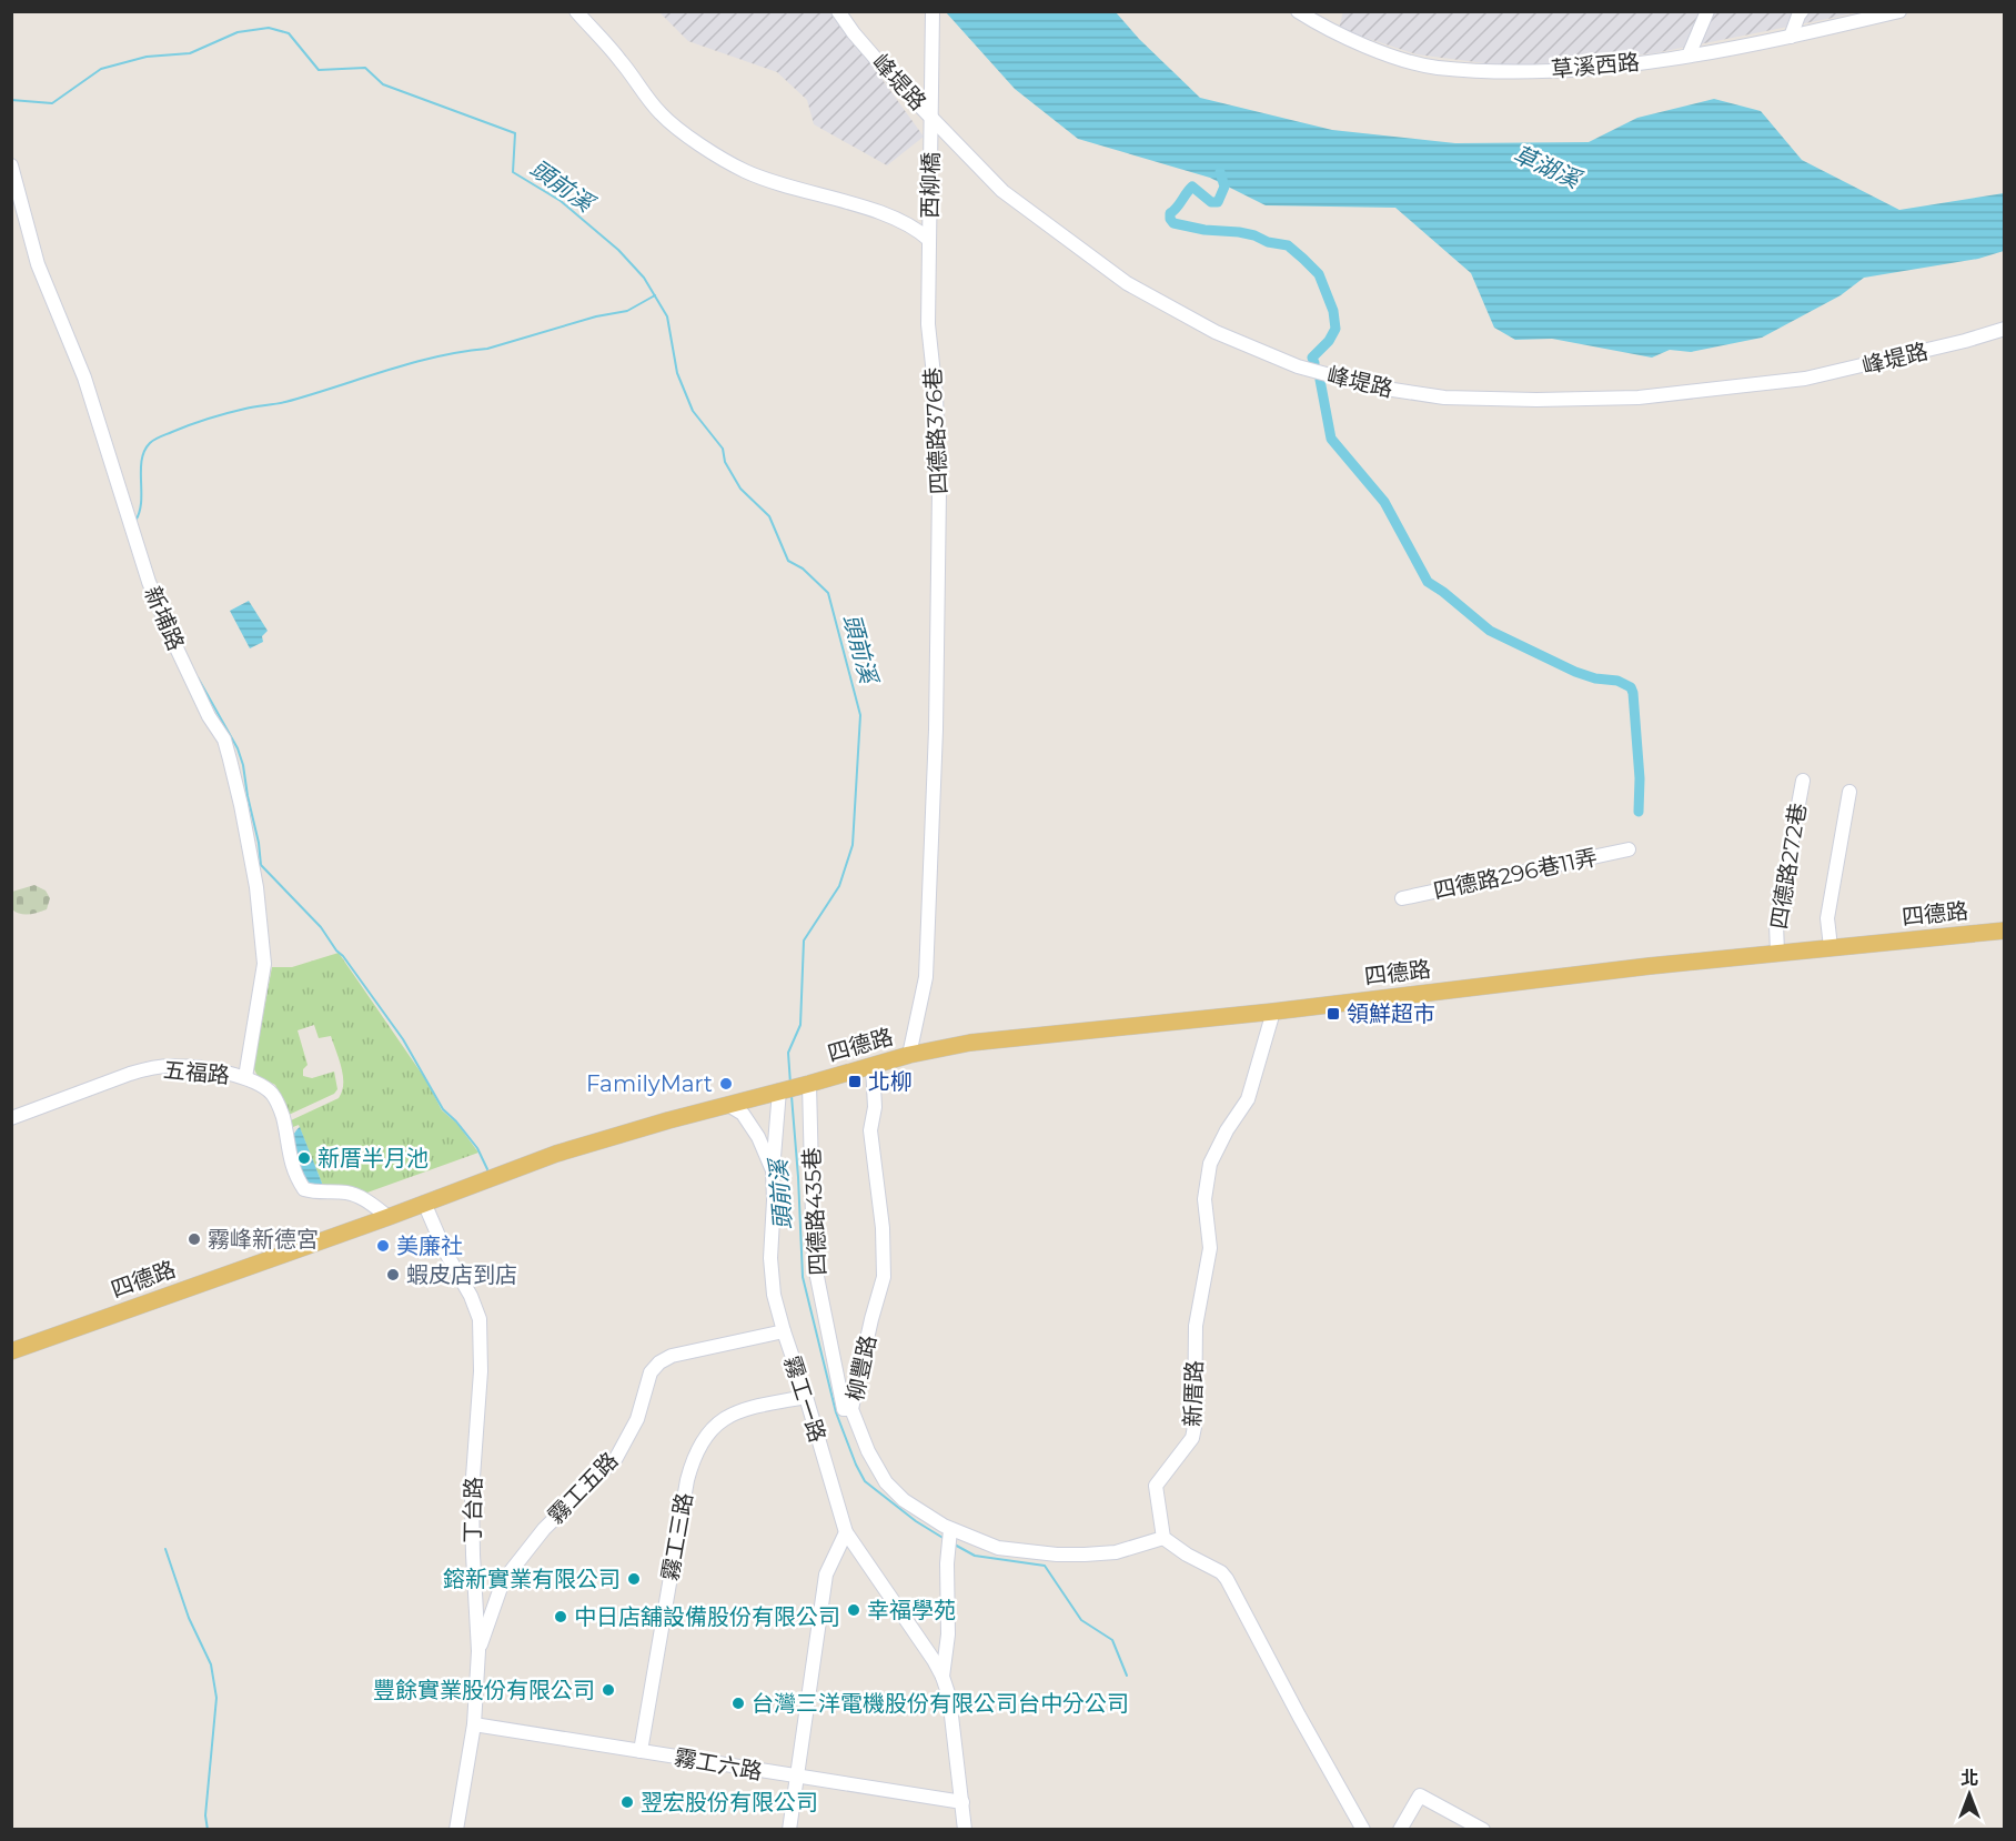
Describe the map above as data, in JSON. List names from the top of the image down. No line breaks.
{"streets":{"main road":["四德路"],"street":["草溪西路","峰堤路","西柳橋","四德路376巷","新埔路","四德路272巷","四德路296巷11弄","五福路","四德路435巷","柳豐路","新厝路","霧工一路","霧工五路","丁台路","霧工三路","霧工六路"]},"crossings":[["峰堤路","西柳橋"],["西柳橋","四德路376巷"],["四德路376巷","四德路"],["新埔路","五福路"],["四德路272巷","四德路"],["四德路","五福路"],["四德路","四德路435巷"],["四德路","柳豐路"],["四德路","新厝路"],["四德路","霧工一路"],["四德路","丁台路"],["四德路435巷","柳豐路"],["柳豐路","新厝路"],["霧工一路","霧工五路"],["霧工一路","霧工三路"],["霧工五路","丁台路"],["丁台路","霧工六路"],["霧工三路","霧工六路"]],"water":["草湖溪","頭前溪"],"places":{"transit":["領鮮超市","北柳"],"other":["FamilyMart","新厝半月池","霧峰新德宮","美廉社","蝦皮店到店","鎔新實業有限公司","幸福學苑","中日店舖設備股份有限公司","豐餘實業股份有限公司","台灣三洋電機股份有限公司台中分公司","翌宏股份有限公司"]},"north":"top"}
